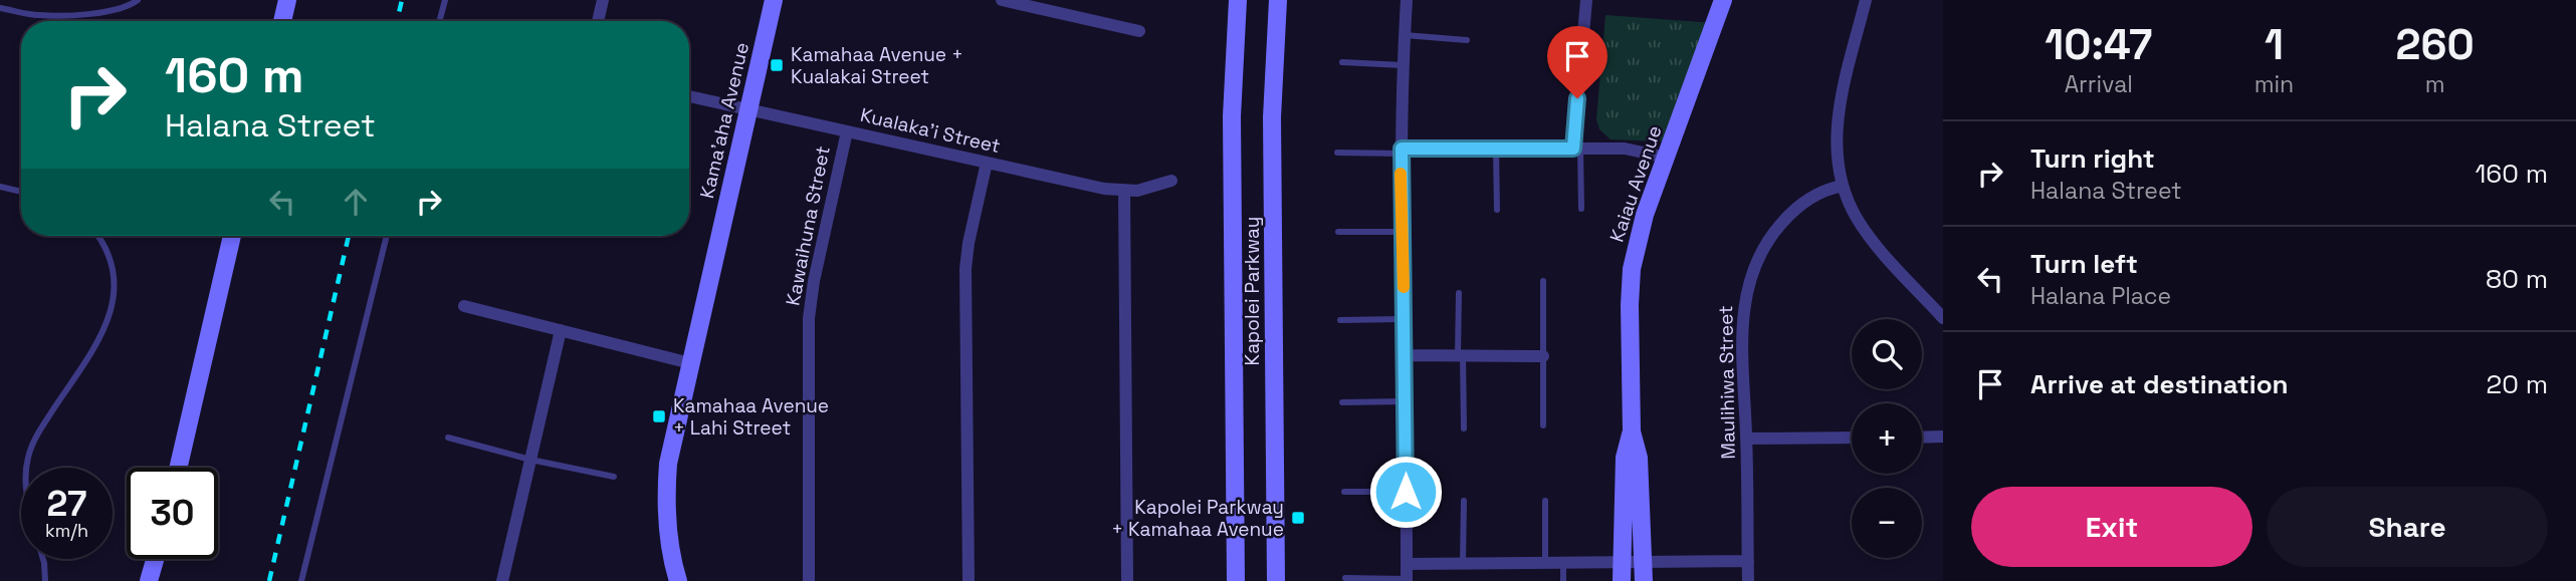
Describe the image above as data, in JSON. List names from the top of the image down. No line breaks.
{"streets":{"main road":["Kama'aha Avenue","Kaiau Avenue","Kapolei Parkway"],"street":["Kualaka'i Street","Kawaihuna Street","Maulihiwa Street"]},"crossings":[["Kama'aha Avenue","Kualaka'i Street"],["Kualaka'i Street","Kawaihuna Street"]],"places":{"transit":["Kamahaa Avenue + Kualakai Street","Kamahaa Avenue + Lahi Street","Kapolei Parkway + Kamahaa Avenue"]},"page":{"eta":["10:47","Arrival","1","min","260","m"],"turn":["160 m","Halana Street"],"list":[{"name":"Turn right","note":"Halana Street","value":"160 m"},{"name":"Turn left","note":"Halana Place","value":"80 m"},{"name":"Arrive at destination","value":"20 m"}],"map_buttons":["+","−"],"speed":"27 km/h","limit":"30","buttons":["Exit","Share"]}}
